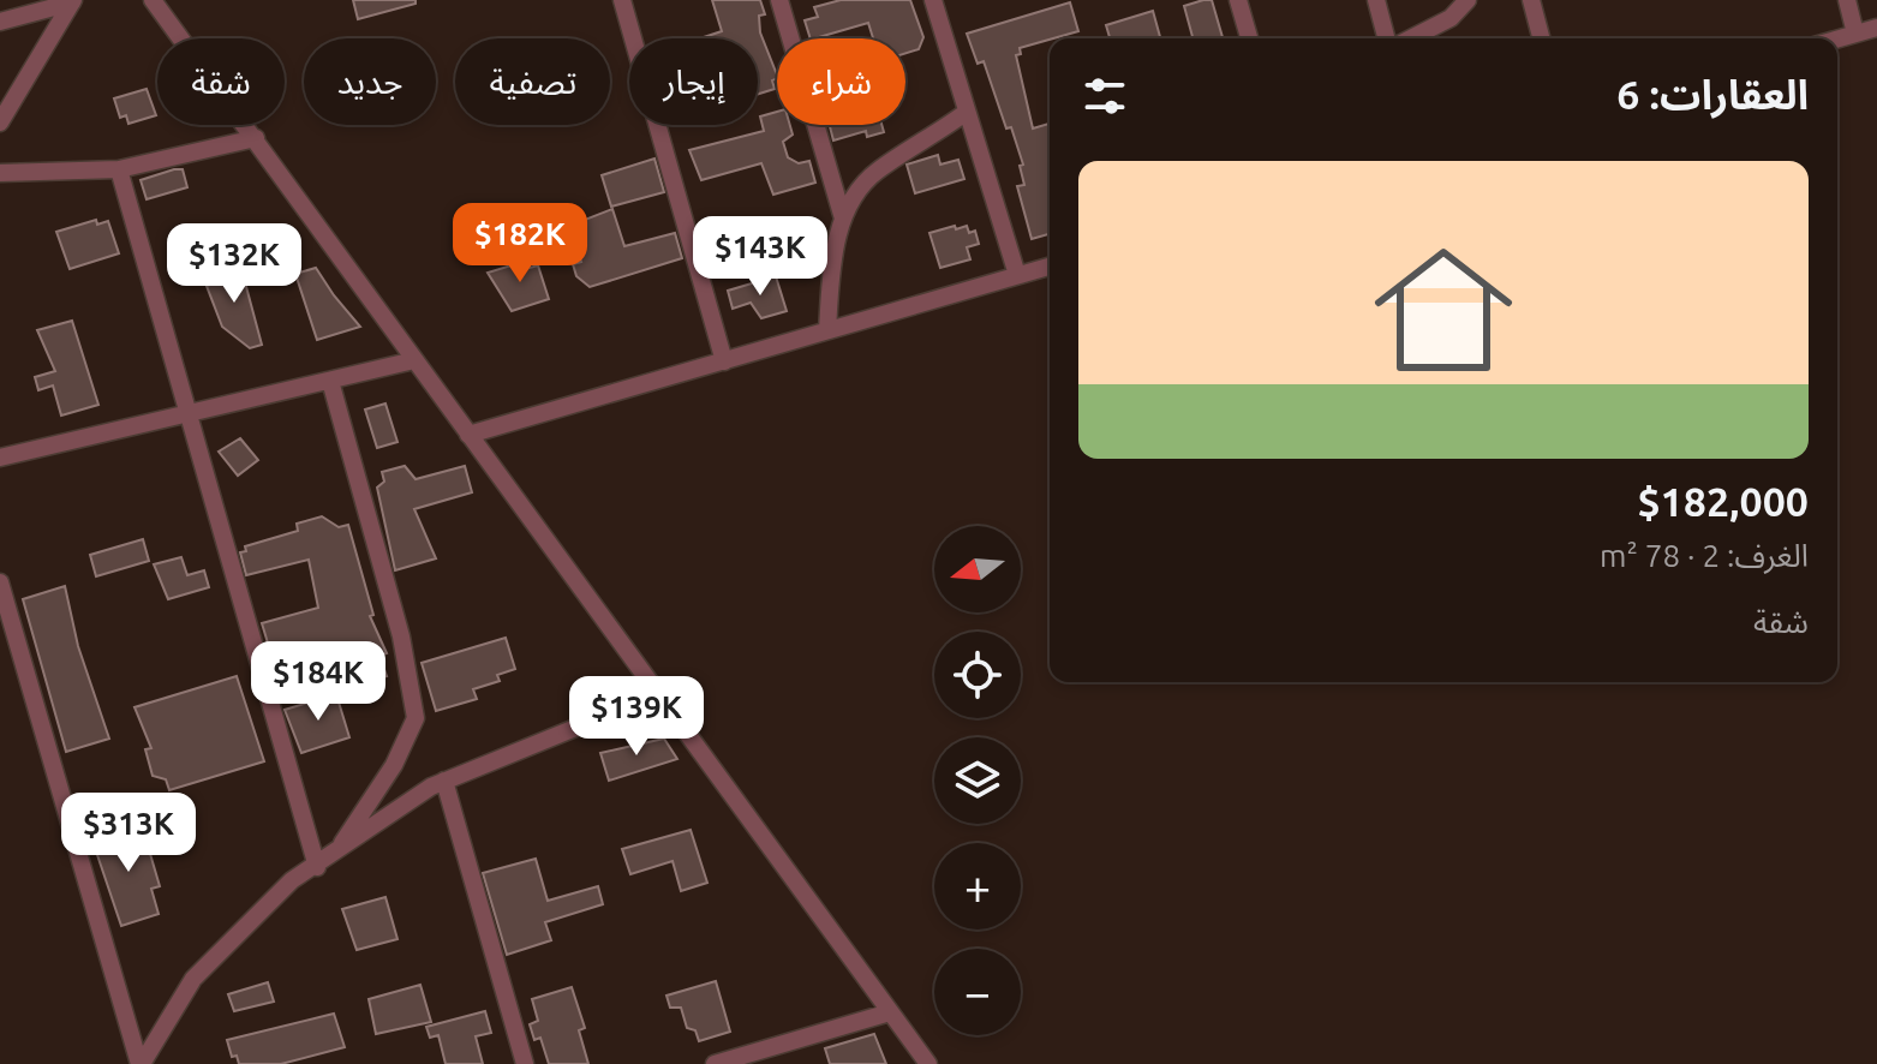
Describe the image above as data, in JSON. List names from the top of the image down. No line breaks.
{"north":"left","page":{"chip":["شراء","إيجار","تصفية","جديد","شقة"],"heading":"العقارات: 6","list":[{"name":"$182,000","note":"الغرف: 2 · 78 m² · شقة"}],"price":["$182K","$143K","$132K","$184K","$139K","$313K"],"map_buttons":["+","−"]}}
